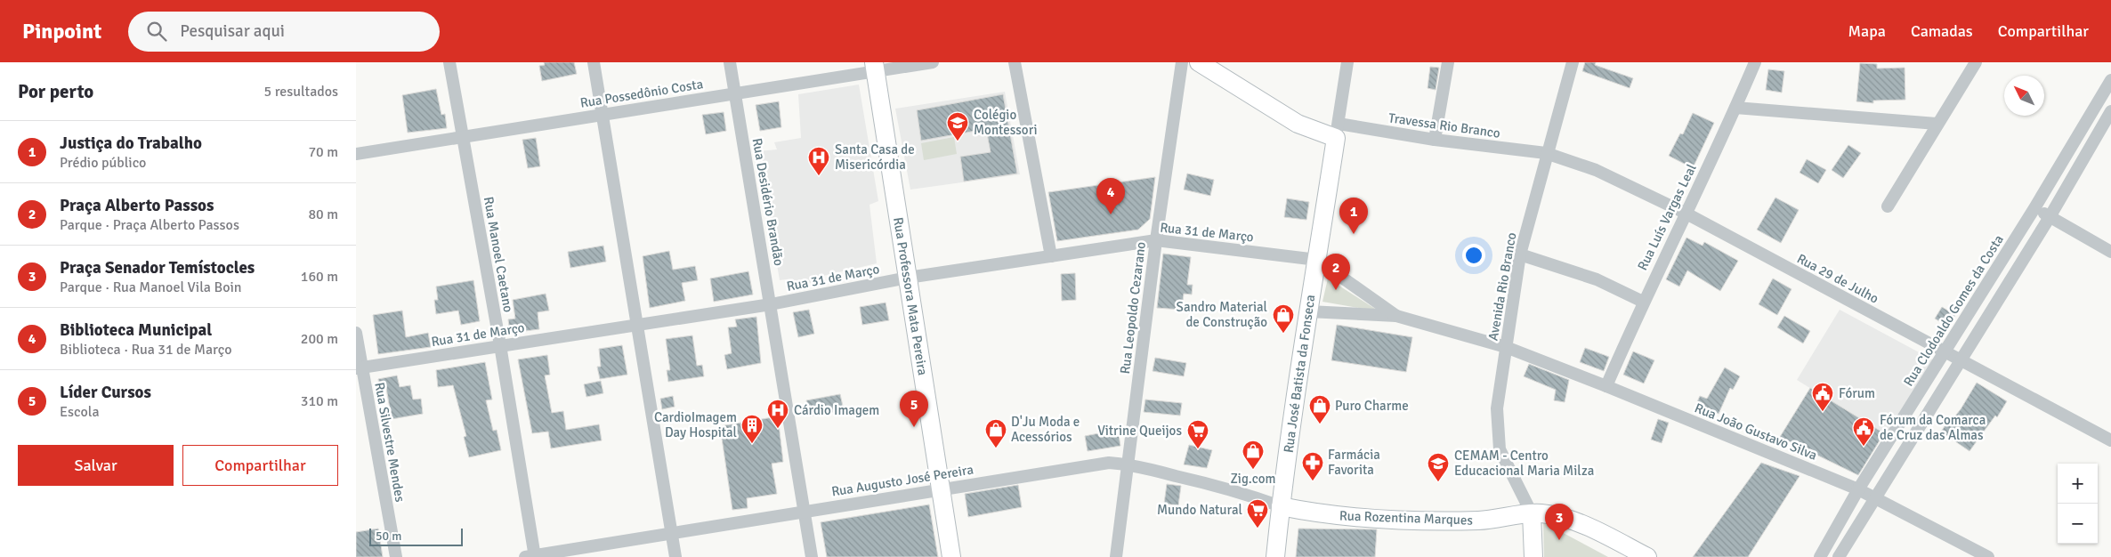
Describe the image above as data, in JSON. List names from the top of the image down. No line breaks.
{"streets":{"street":["Rua Possedônio Costa","Travessa Rio Branco","Rua Desidério Brandão","Rua Luís Vargas Leal","Rua 31 de Março","Rua Manoel Caetano","Rua 29 de Julho","Avenida Rio Branco","Rua Professora Mata Pereira","Rua Leopoldo Cezarano","Rua Clodoaldo Gomes da Costa","Rua José Batista da Fonseca","Rua João Gustavo Silva","Rua Silvestre Mendes","Rua Augusto José Pereira","Rua Rozentina Marques"]},"crossings":[["Rua Possedônio Costa","Rua Desidério Brandão"],["Rua Possedônio Costa","Rua Manoel Caetano"],["Rua Possedônio Costa","Rua Professora Mata Pereira"],["Travessa Rio Branco","Rua 29 de Julho"],["Travessa Rio Branco","Avenida Rio Branco"],["Travessa Rio Branco","Rua José Batista da Fonseca"],["Rua Desidério Brandão","Rua 31 de Março"],["Rua Desidério Brandão","Rua Augusto José Pereira"],["Rua Luís Vargas Leal","Rua 29 de Julho"],["Rua Luís Vargas Leal","Rua João Gustavo Silva"],["Rua 31 de Março","Rua Manoel Caetano"],["Rua 31 de Março","Rua Professora Mata Pereira"],["Rua 31 de Março","Rua Leopoldo Cezarano"],["Rua 31 de Março","Rua José Batista da Fonseca"],["Rua 31 de Março","Rua Silvestre Mendes"],["Rua Manoel Caetano","Rua Augusto José Pereira"],["Rua 29 de Julho","Avenida Rio Branco"],["Rua 29 de Julho","Rua Clodoaldo Gomes da Costa"],["Avenida Rio Branco","Rua João Gustavo Silva"],["Avenida Rio Branco","Rua Rozentina Marques"],["Rua Professora Mata Pereira","Rua Augusto José Pereira"],["Rua Leopoldo Cezarano","Rua Augusto José Pereira"],["Rua Clodoaldo Gomes da Costa","Rua João Gustavo Silva"],["Rua José Batista da Fonseca","Rua Augusto José Pereira"],["Rua José Batista da Fonseca","Rua Rozentina Marques"],["Rua Augusto José Pereira","Rua Rozentina Marques"]],"places":{"school or university":["Colégio Montessori","CEMAM - Centro Educacional Maria Milza"],"hospital":["Santa Casa de Misericórdia","Cárdio Imagem"],"shop":["Sandro Material de Construção","Puro Charme","D'Ju Moda e Acessórios","Zig.com"],"public building":["Fórum","Fórum da Comarca de Cruz das Almas"],"building":["CardioImagem Day Hospital"],"supermarket":["Vitrine Queijos","Mundo Natural"],"pharmacy":["Farmácia Favorita"]},"scale_bar":"50 m","north":"top left","page":{"header":"Pinpoint","search":"Pesquisar aqui","nav":["Mapa","Camadas","Compartilhar"],"heading":["Por perto","5 resultados"],"list":[{"mark":"1","name":"Justiça do Trabalho","note":"Prédio público","value":"70 m"},{"mark":"2","name":"Praça Alberto Passos","note":"Parque · Praça Alberto Passos","value":"80 m"},{"mark":"3","name":"Praça Senador Temístocles","note":"Parque · Rua Manoel Vila Boin","value":"160 m"},{"mark":"4","name":"Biblioteca Municipal","note":"Biblioteca · Rua 31 de Março","value":"200 m"},{"mark":"5","name":"Líder Cursos","note":"Escola","value":"310 m"}],"pins":["4","1","2","5","3"],"buttons":["Salvar","Compartilhar"],"map_buttons":["+","−"],"scale":"50 m"}}
